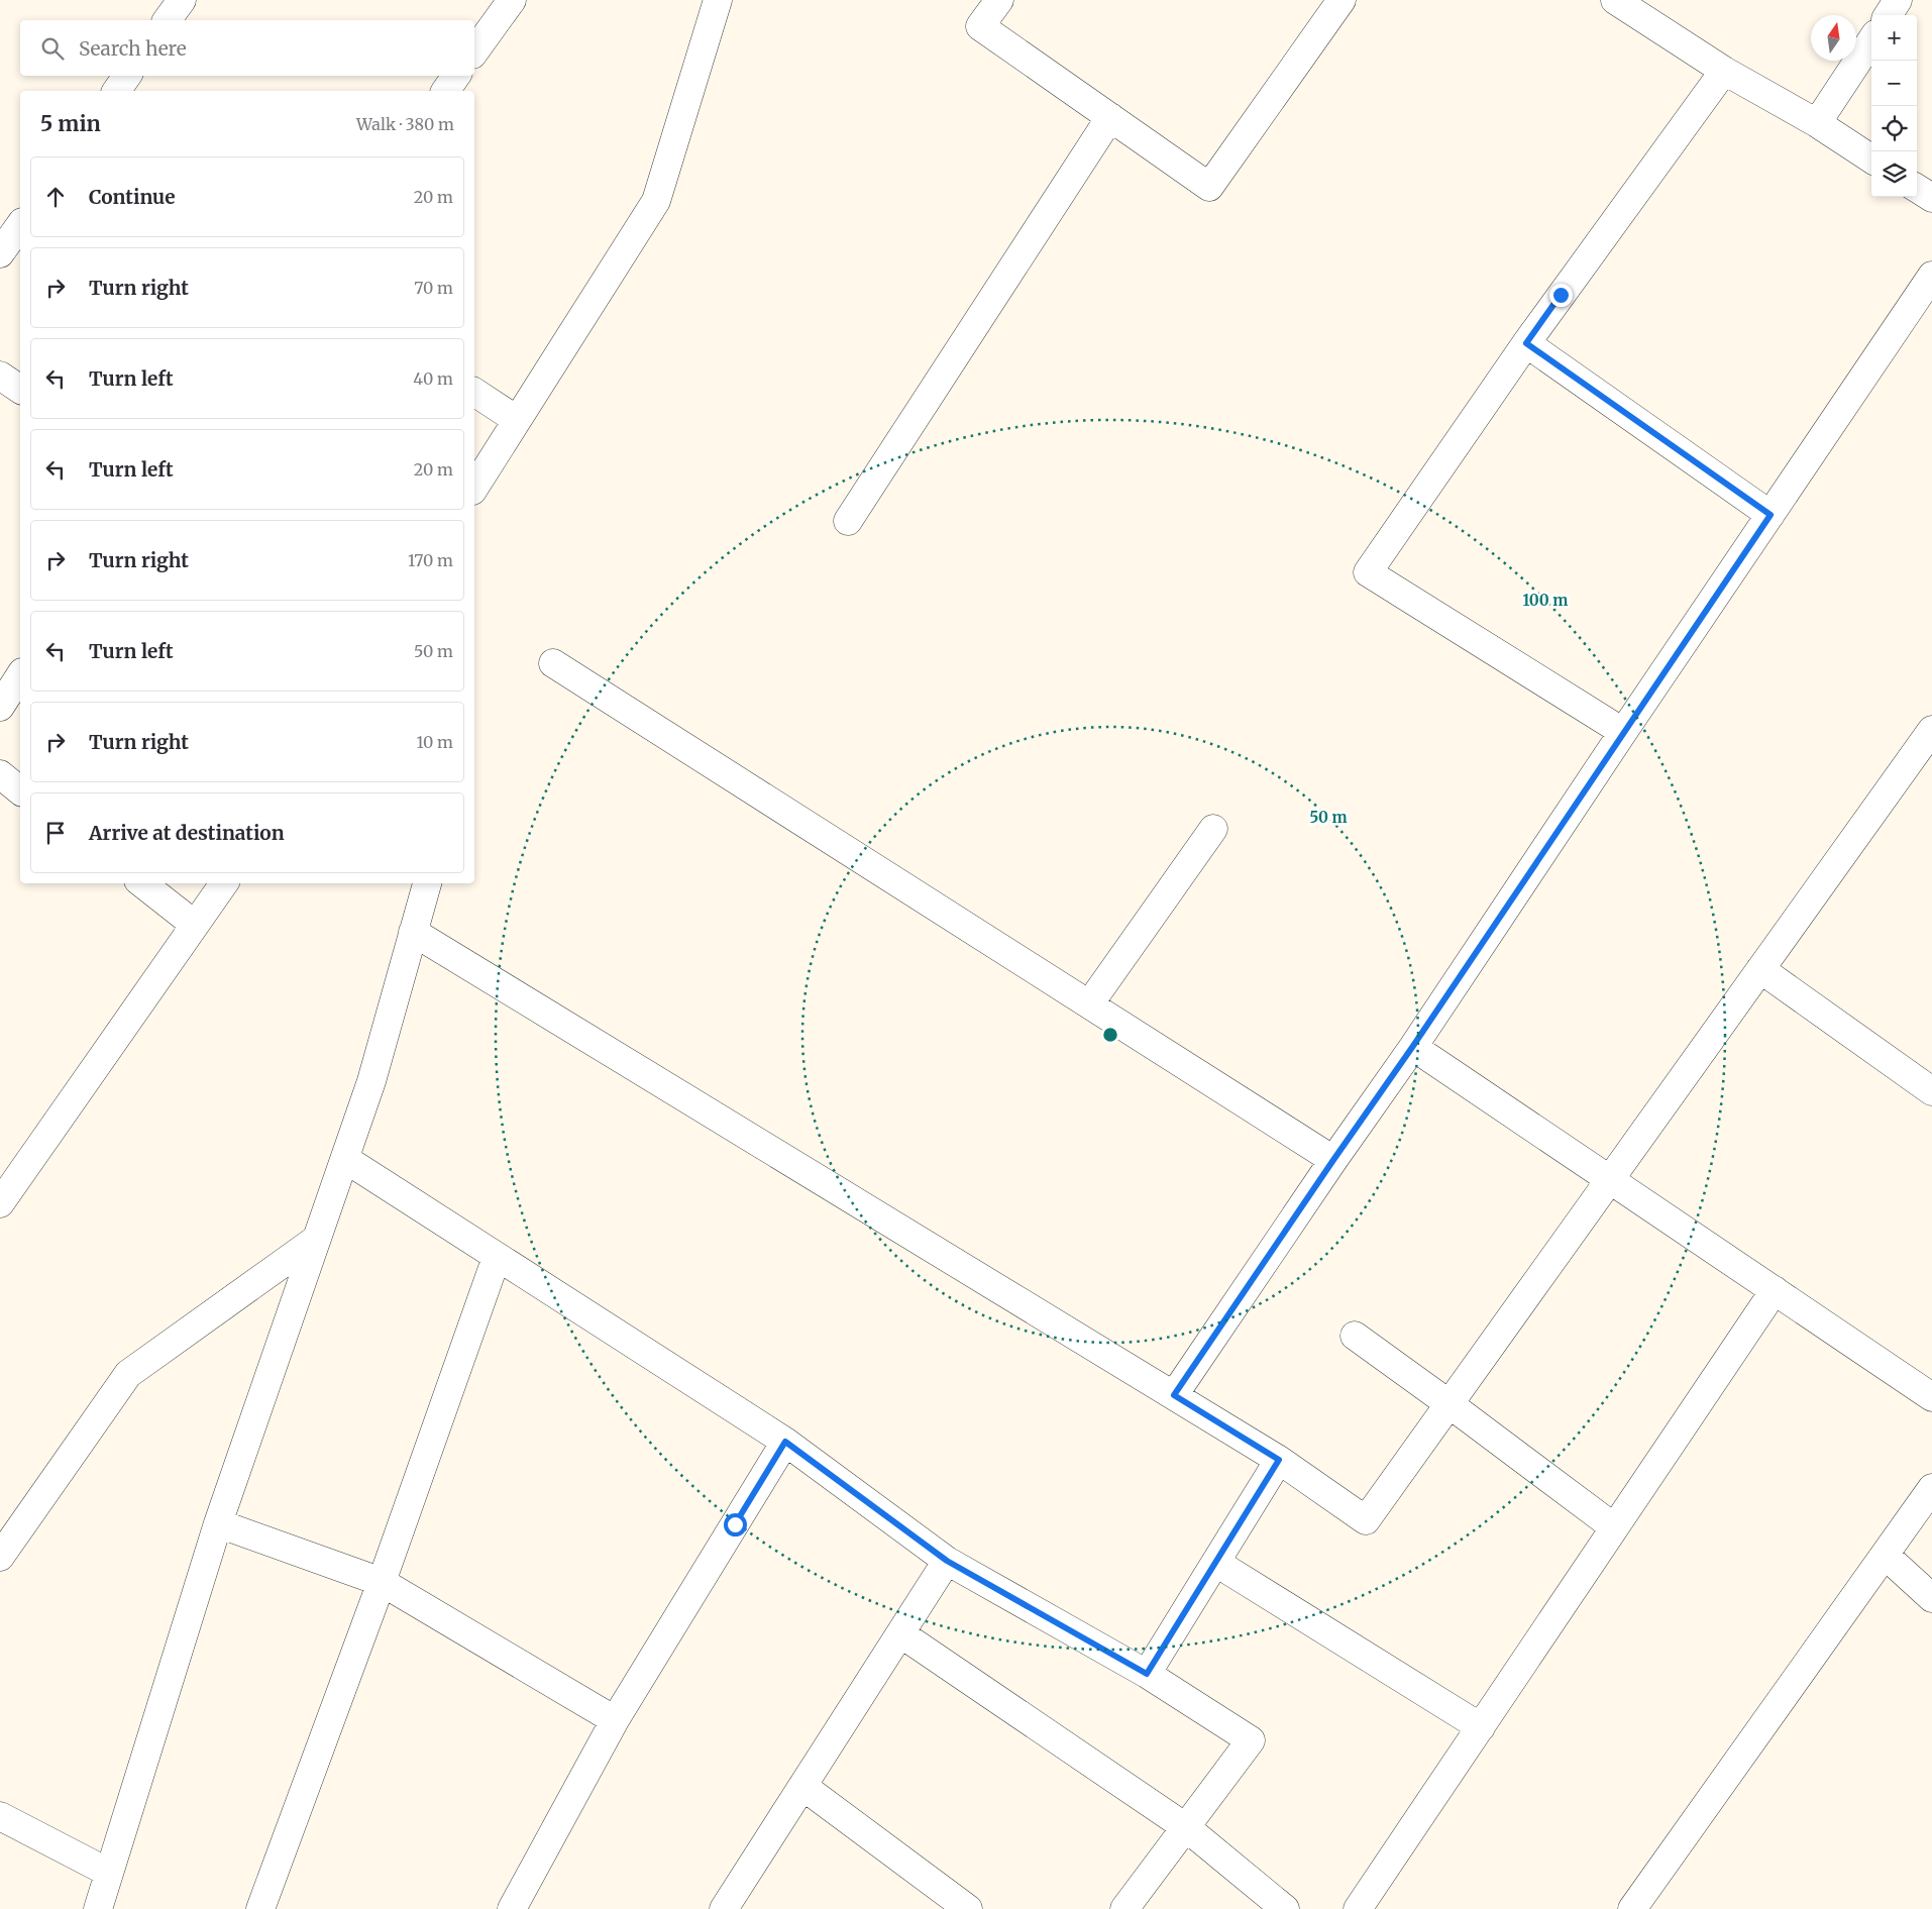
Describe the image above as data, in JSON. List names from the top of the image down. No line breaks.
{"north":"top","page":{"map_buttons":["+","−"],"search":"Search here","heading":["5 min","Walk · 380 m"],"list":[["Continue","20 m"],["Turn right","70 m"],["Turn left","40 m"],["Turn left","20 m"],["Turn right","170 m"],["Turn left","50 m"],["Turn right","10 m"],"Arrive at destination"]},"rings":["100 m","50 m"]}
